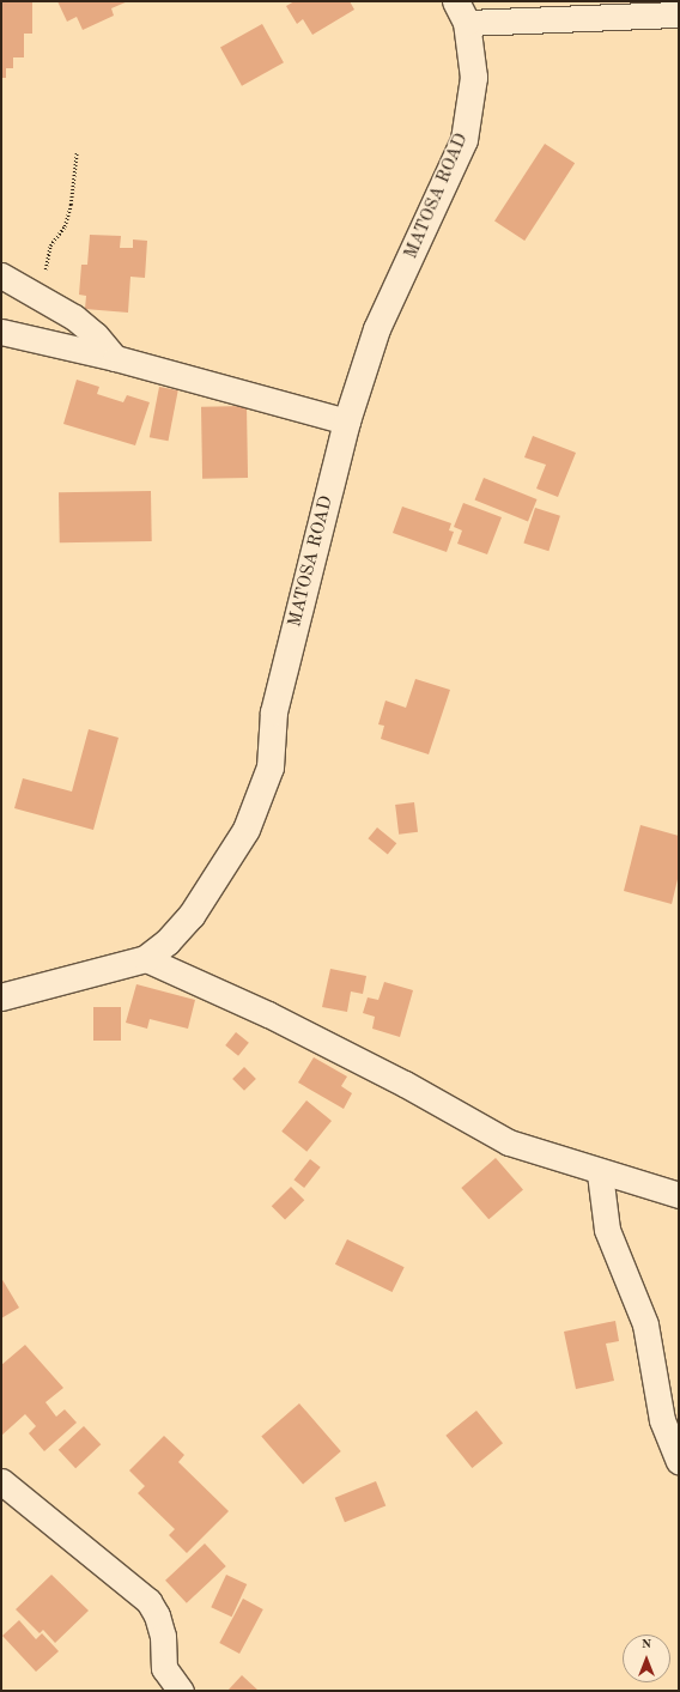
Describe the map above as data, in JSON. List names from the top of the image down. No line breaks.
{"streets":{"street":["MATOSA ROAD"]},"north":"top"}
